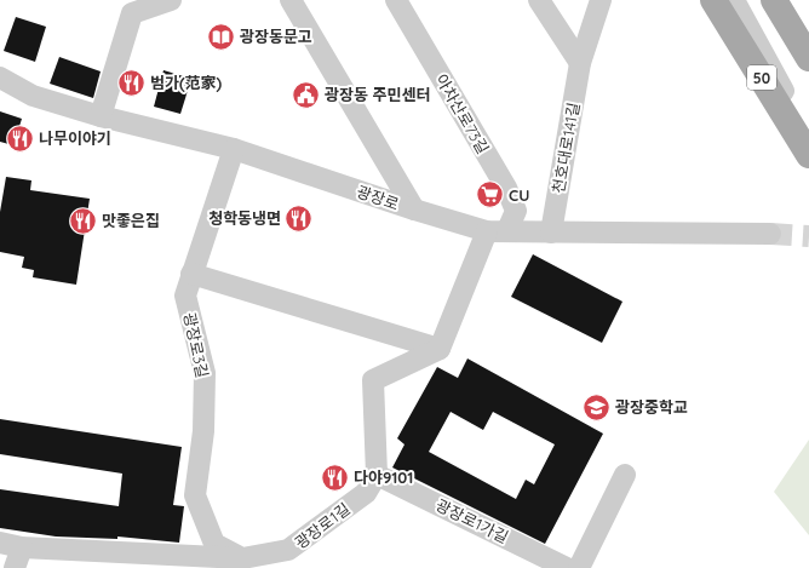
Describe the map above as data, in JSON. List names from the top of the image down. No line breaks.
{"streets":{"main road":["50"],"street":["아차산로73길","천호대로141길","광장로","광장로3길","광장로1가길","광장로1길"]},"crossings":[["아차산로73길","광장로"],["천호대로141길","광장로"],["광장로","광장로3길"],["광장로3길","광장로1길"],["광장로1가길","광장로1길"]],"places":{"library":["광장동문고"],"restaurant":["범가(范家)","나무이야기","청학동냉면","맛좋은집","다야9101"],"public building":["광장동 주민센터"],"supermarket":["CU"],"school or university":["광장중학교"]}}
